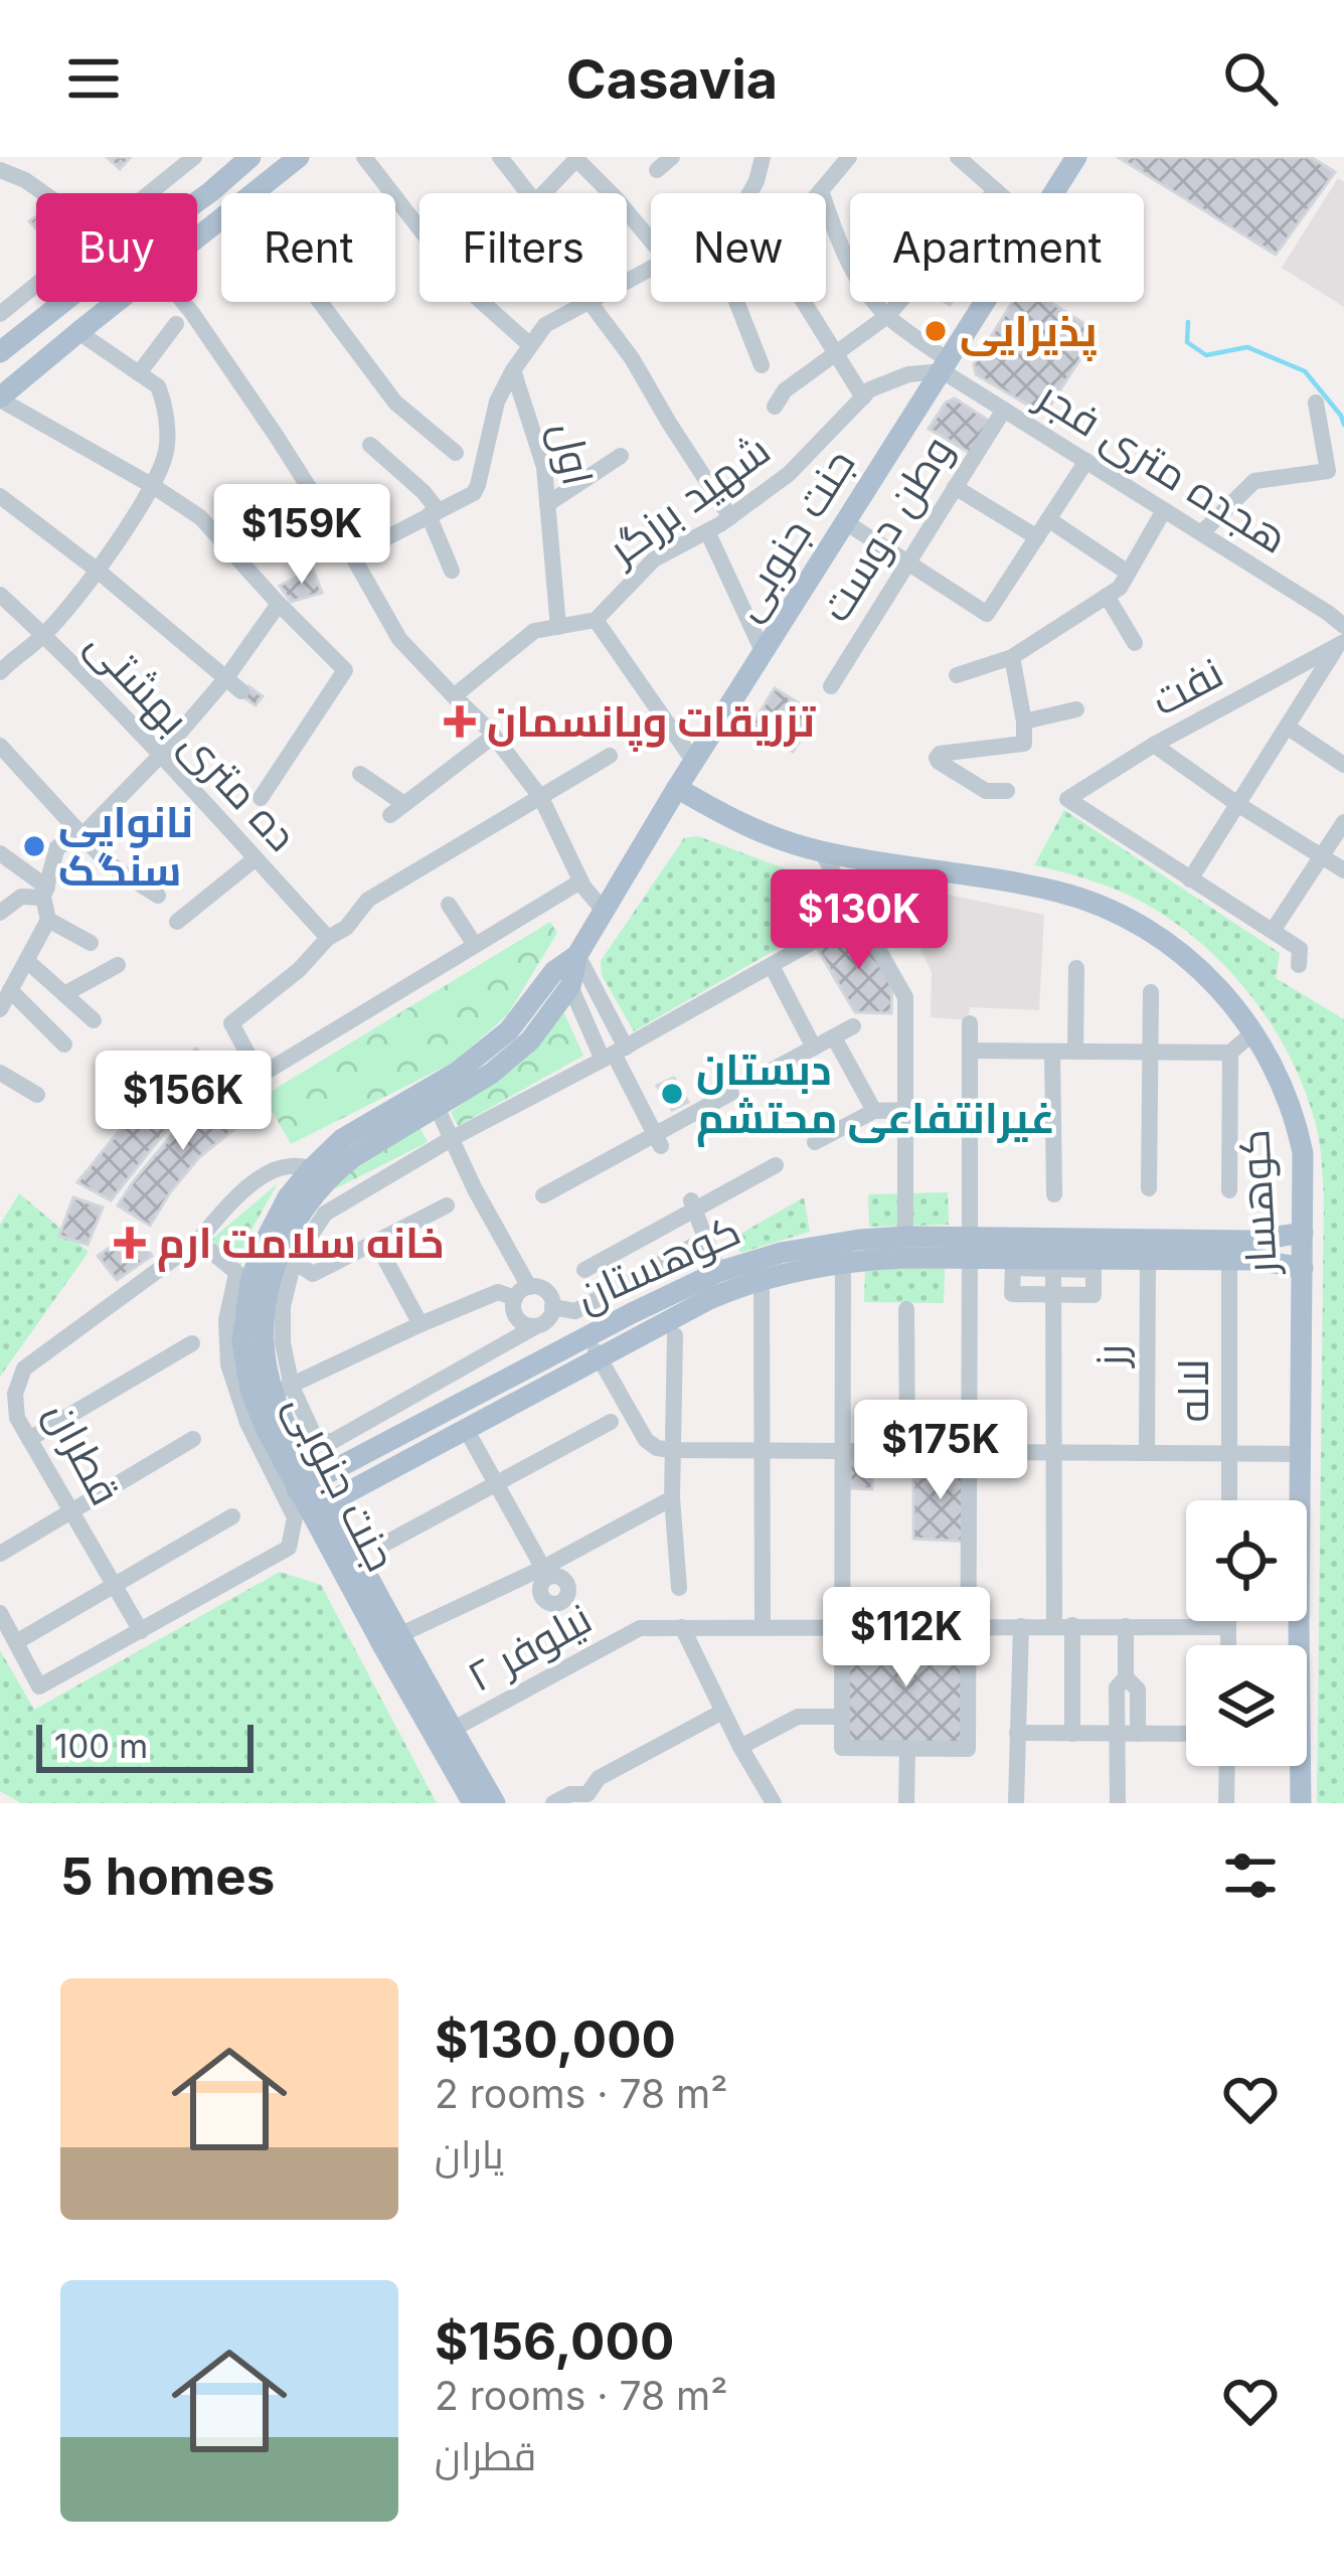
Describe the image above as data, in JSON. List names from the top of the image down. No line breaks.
{"streets":{"main road":["جنت جنوبی","کوهسار","کوهستان"],"street":["اول","هجده متری فجر","شهید برزگر","وطن دوست","نفت","ده متری بهشتی","رز","لاله","قطران","نیلوفر ۲"]},"crossings":[["اول","شهید برزگر"],["هجده متری فجر","شهید برزگر"],["هجده متری فجر","وطن دوست"],["هجده متری فجر","جنت جنوبی"],["شهید برزگر","جنت جنوبی"],["جنت جنوبی","کوهسار"],["جنت جنوبی","کوهستان"],["جنت جنوبی","قطران"],["جنت جنوبی","نیلوفر ۲"],["کوهسار","کوهستان"],["کوهستان","رز"],["کوهستان","لاله"]],"places":{"other":["پذیرایی","نانوایی سنگک","دبستان غیرانتفاعی محتشم"],"health":["تزریقات وپانسمان","خانه سلامت ارم"]},"scale_bar":"100 m","page":{"header":"Casavia","chip":["Buy","Rent","Filters","New","Apartment"],"price":["$159K","$130K","$156K","$175K","$112K"],"scale":"100 m","heading":"5 homes","list":[{"name":"$130,000","note":"2 rooms · 78 m² · یاران"},{"name":"$156,000","note":"2 rooms · 78 m² · قطران"}]}}
